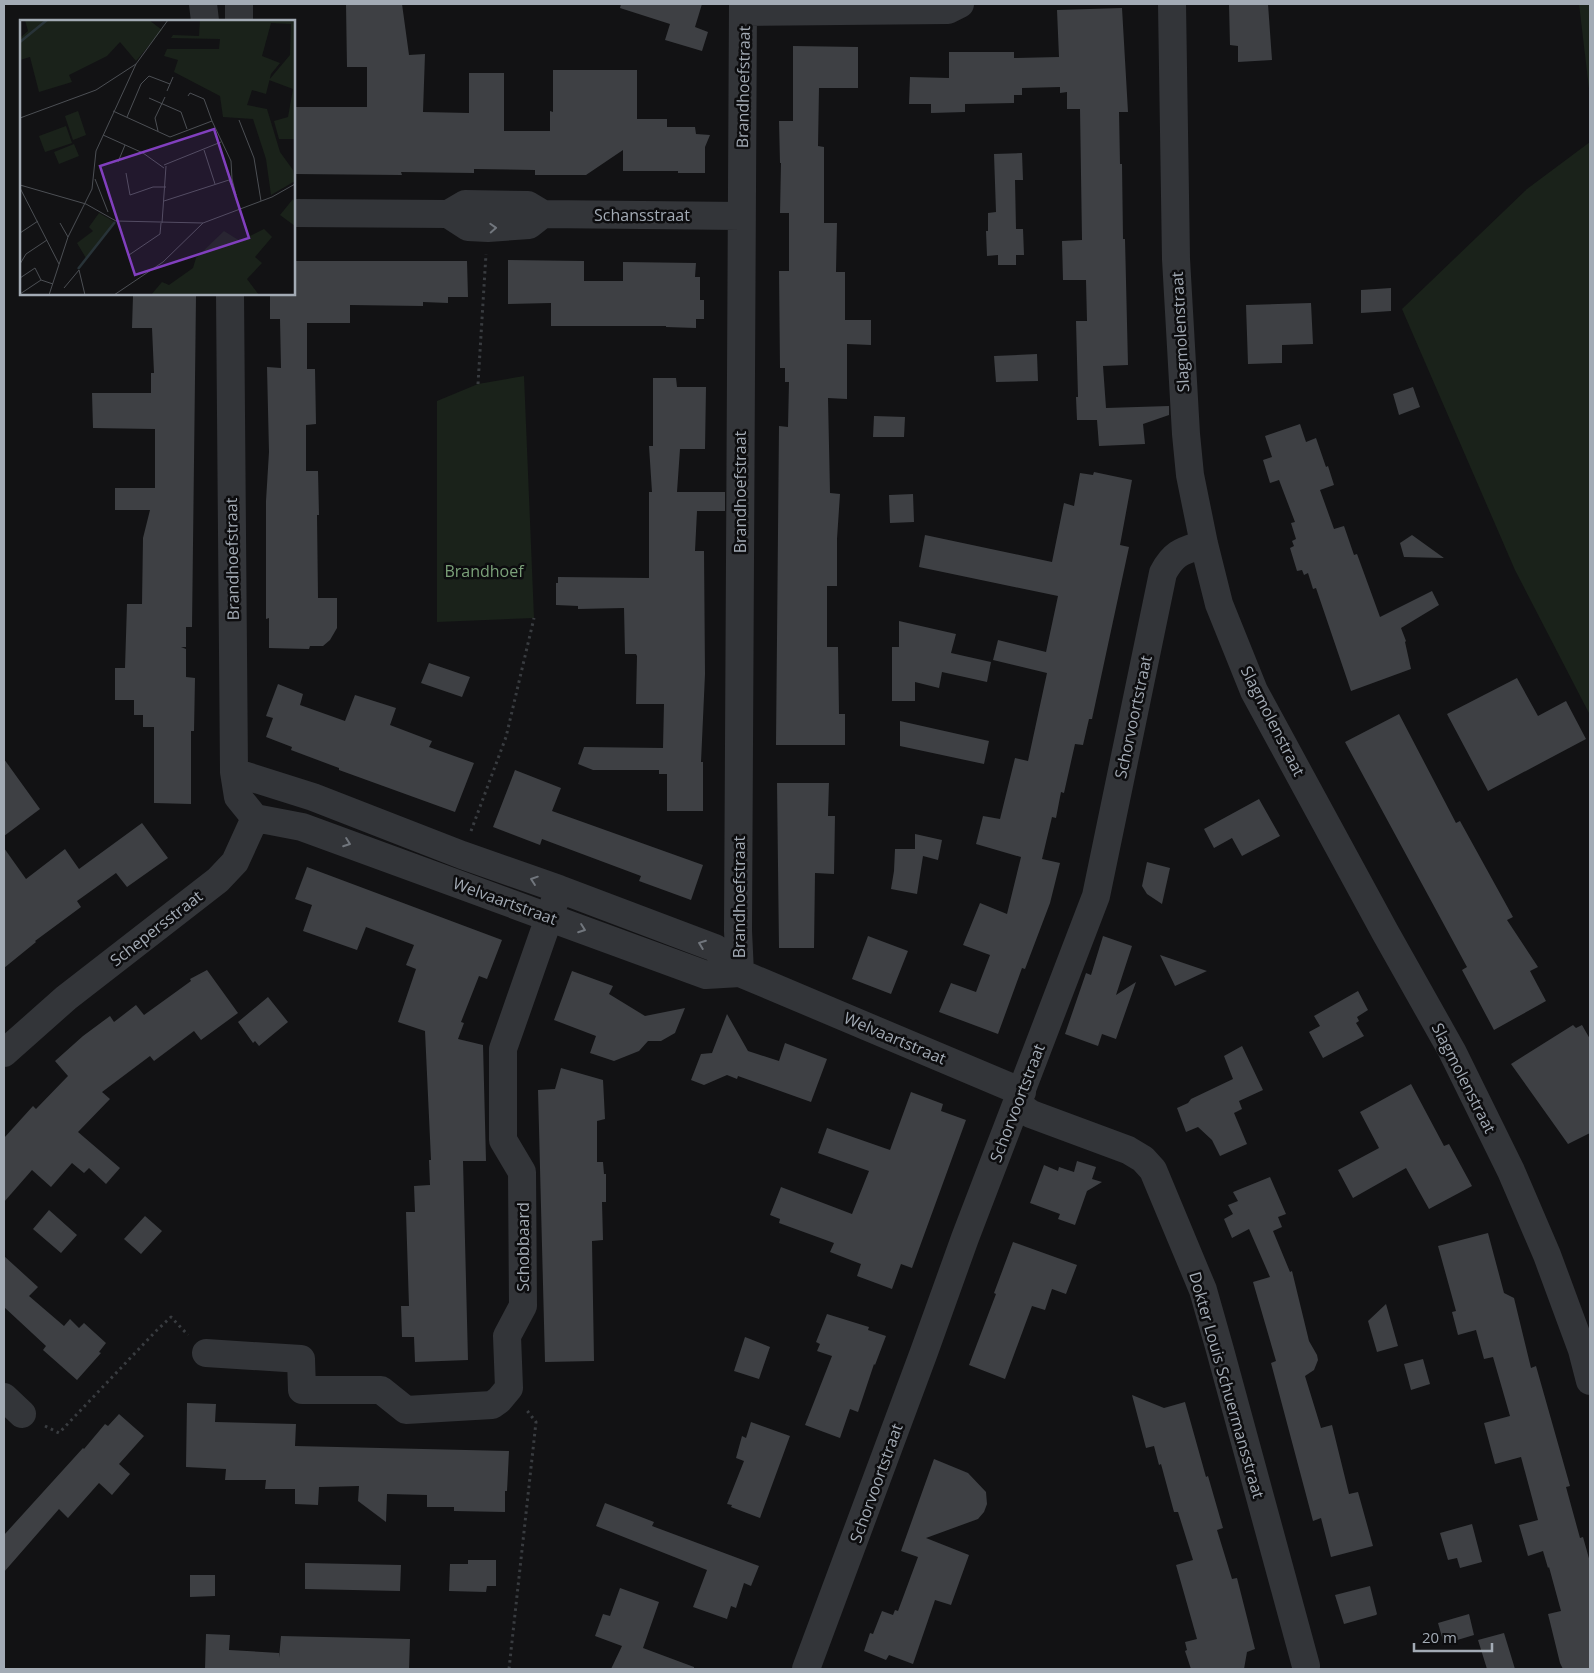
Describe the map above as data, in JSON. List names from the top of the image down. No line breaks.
{"streets":{"street":["Brandhoefstraat","Schansstraat","Slagmolenstraat","Schorvoortstraat","Welvaartstraat","Schepersstraat","Schobbaard","Dokter Louis Schuermansstraat"]},"crossings":[["Brandhoefstraat","Schansstraat"],["Brandhoefstraat","Welvaartstraat"],["Brandhoefstraat","Schepersstraat"],["Slagmolenstraat","Schorvoortstraat"],["Schorvoortstraat","Welvaartstraat"],["Schorvoortstraat","Dokter Louis Schuermansstraat"],["Welvaartstraat","Schobbaard"],["Welvaartstraat","Dokter Louis Schuermansstraat"]],"parks":["Brandhoef"],"scale_bar":"20 m"}
